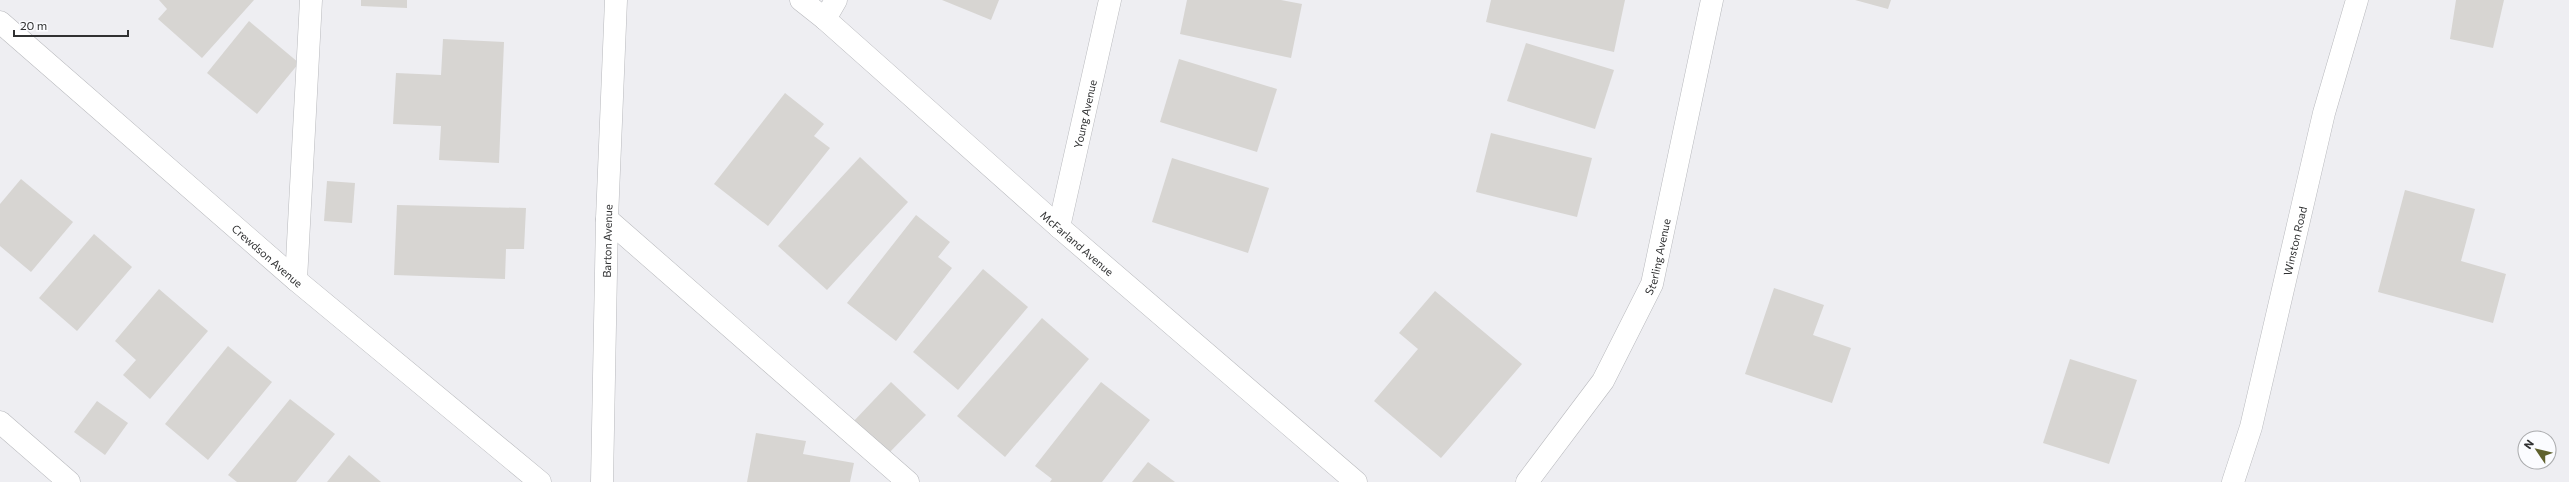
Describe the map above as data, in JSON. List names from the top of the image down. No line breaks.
{"streets":{"street":["Young Avenue","Barton Avenue","Winston Road","McFarland Avenue","Crewdson Avenue","Sterling Avenue"]},"crossings":[["Young Avenue","McFarland Avenue"]],"scale_bar":"20 m","north":"top left"}
